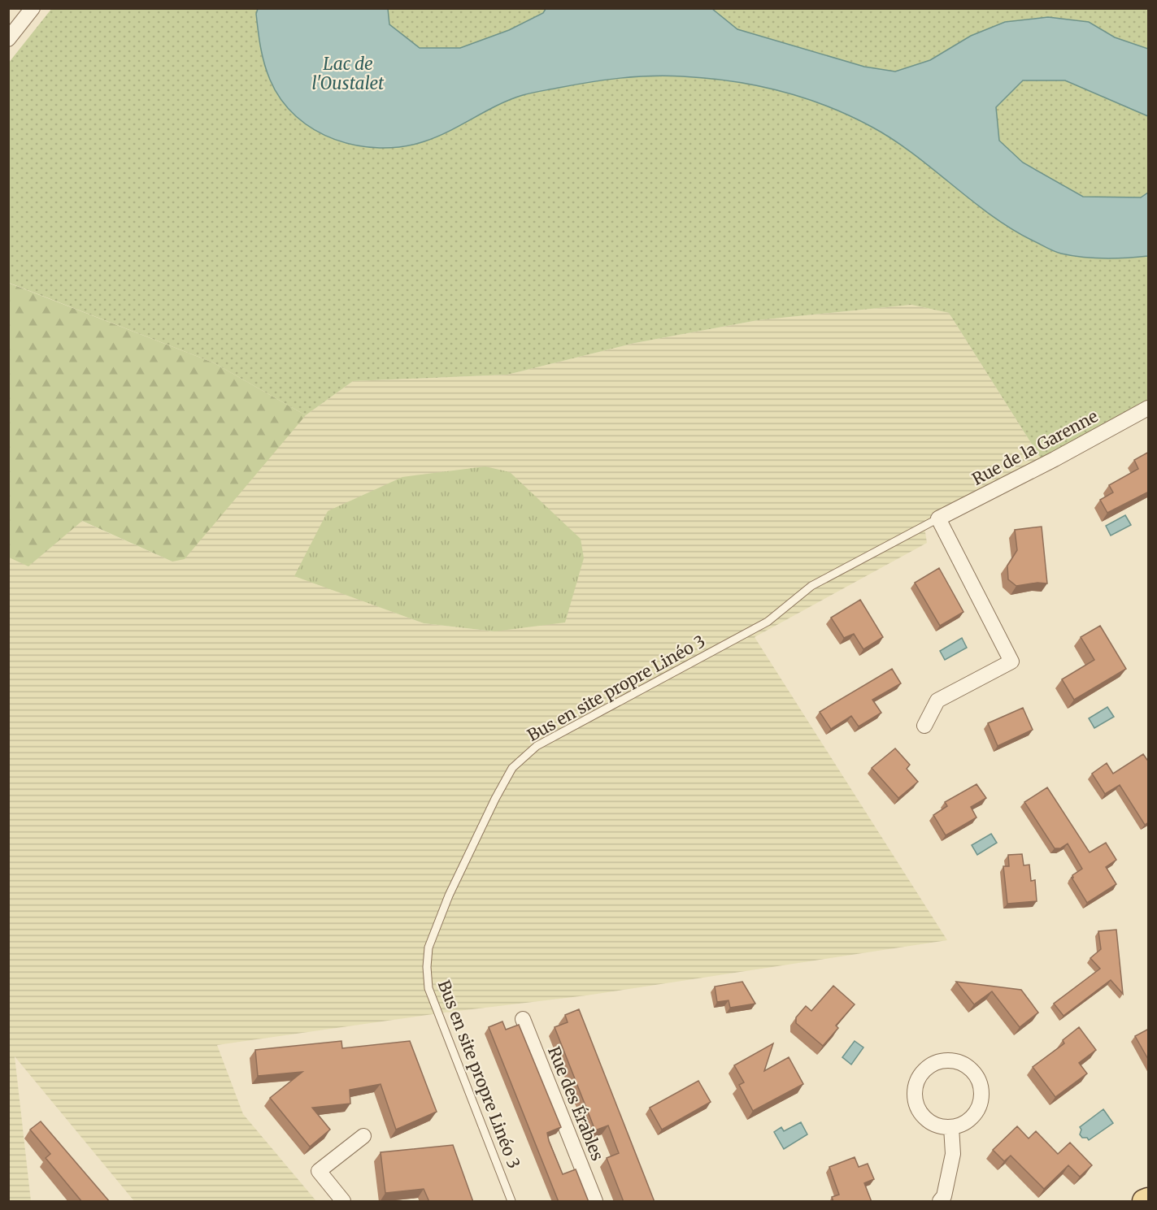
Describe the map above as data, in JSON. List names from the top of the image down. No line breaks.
{"streets":{"street":["Rue de la Garenne","Rue des Érables"],"lane":["Bus en site propre Linéo 3"]},"crossings":[["Rue de la Garenne","Bus en site propre Linéo 3"]],"water":["Lac de l'Oustalet"]}
